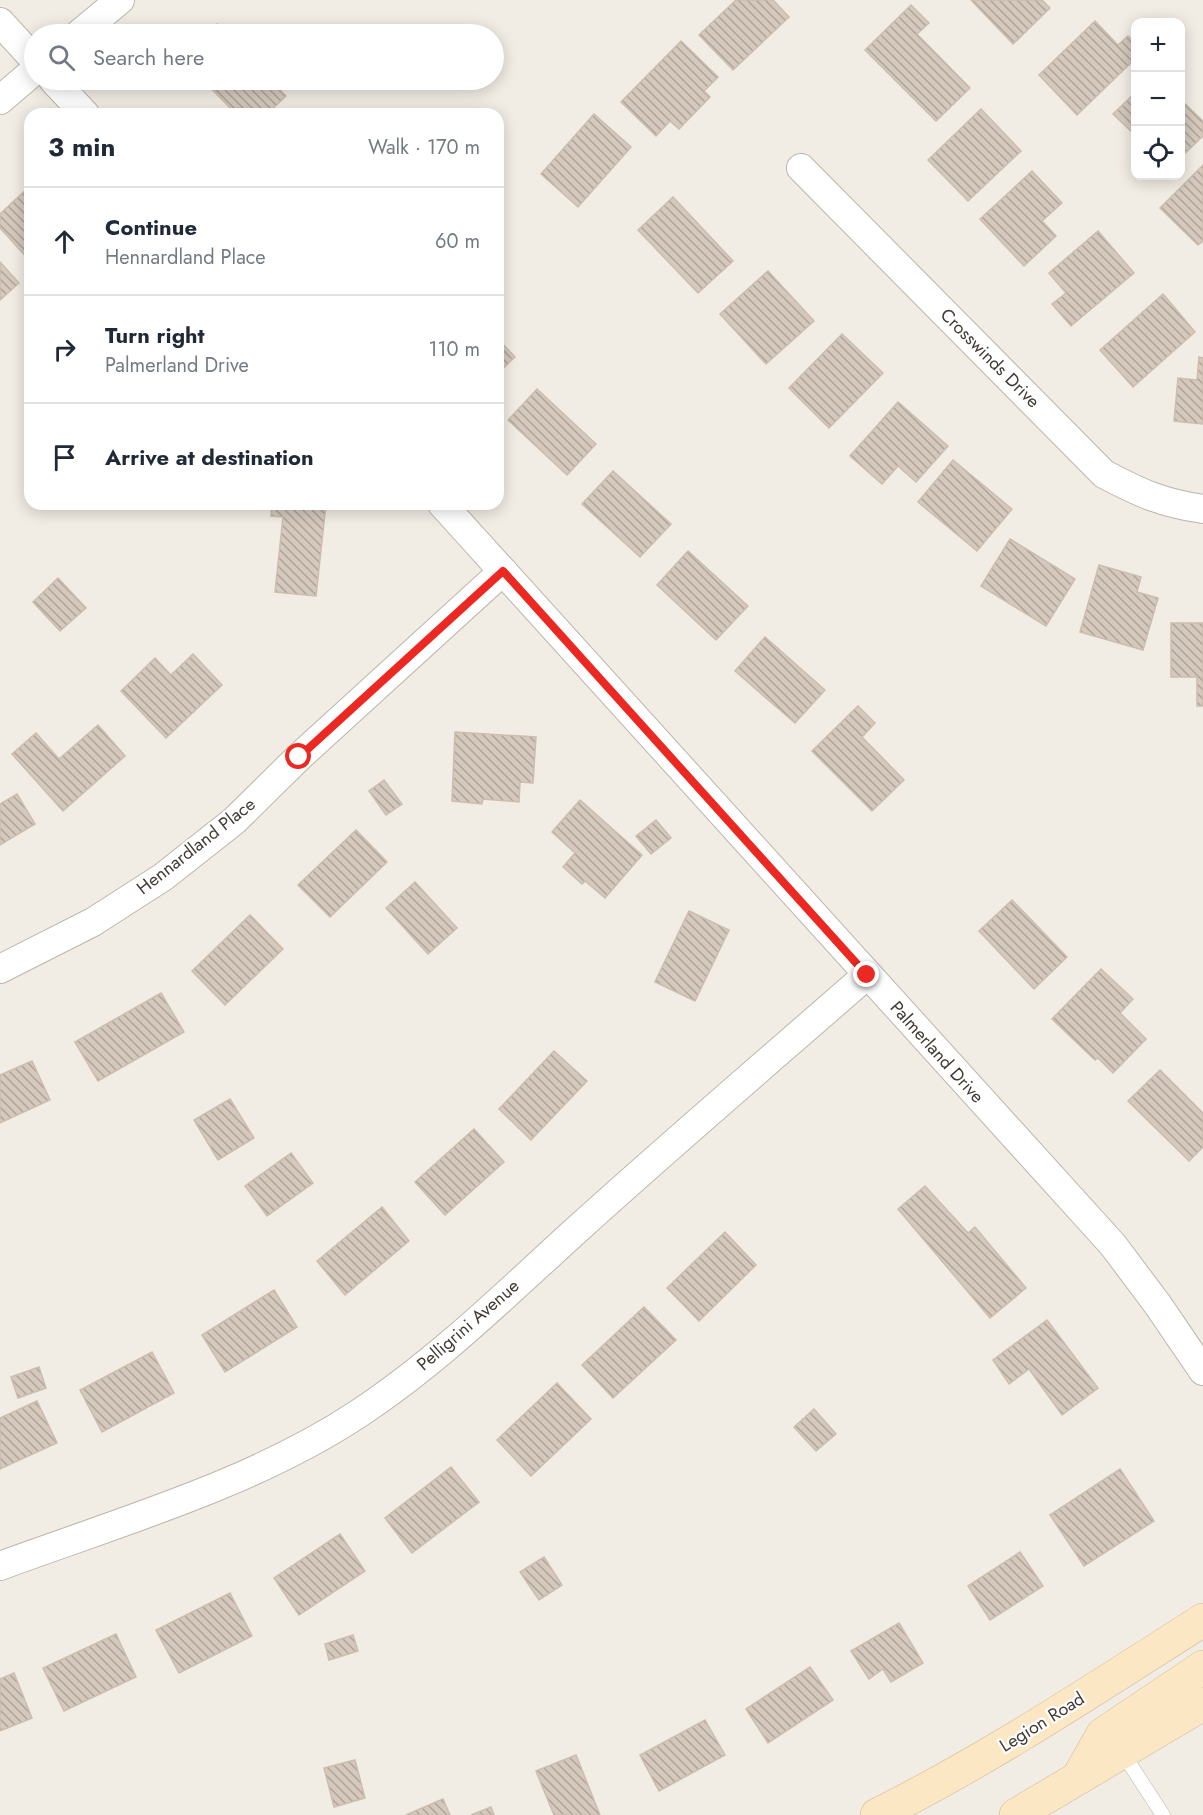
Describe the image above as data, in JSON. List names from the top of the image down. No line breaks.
{"streets":{"main road":["Legion Road"],"street":["Crosswinds Drive","Hennardland Place","Palmerland Drive","Pelligrini Avenue"]},"crossings":[["Hennardland Place","Palmerland Drive"],["Palmerland Drive","Pelligrini Avenue"]],"page":{"map_buttons":["+","−"],"search":"Search here","heading":["3 min","Walk · 170 m"],"list":[["Continue","Hennardland Place","60 m"],["Turn right","Palmerland Drive","110 m"],"Arrive at destination"]}}
